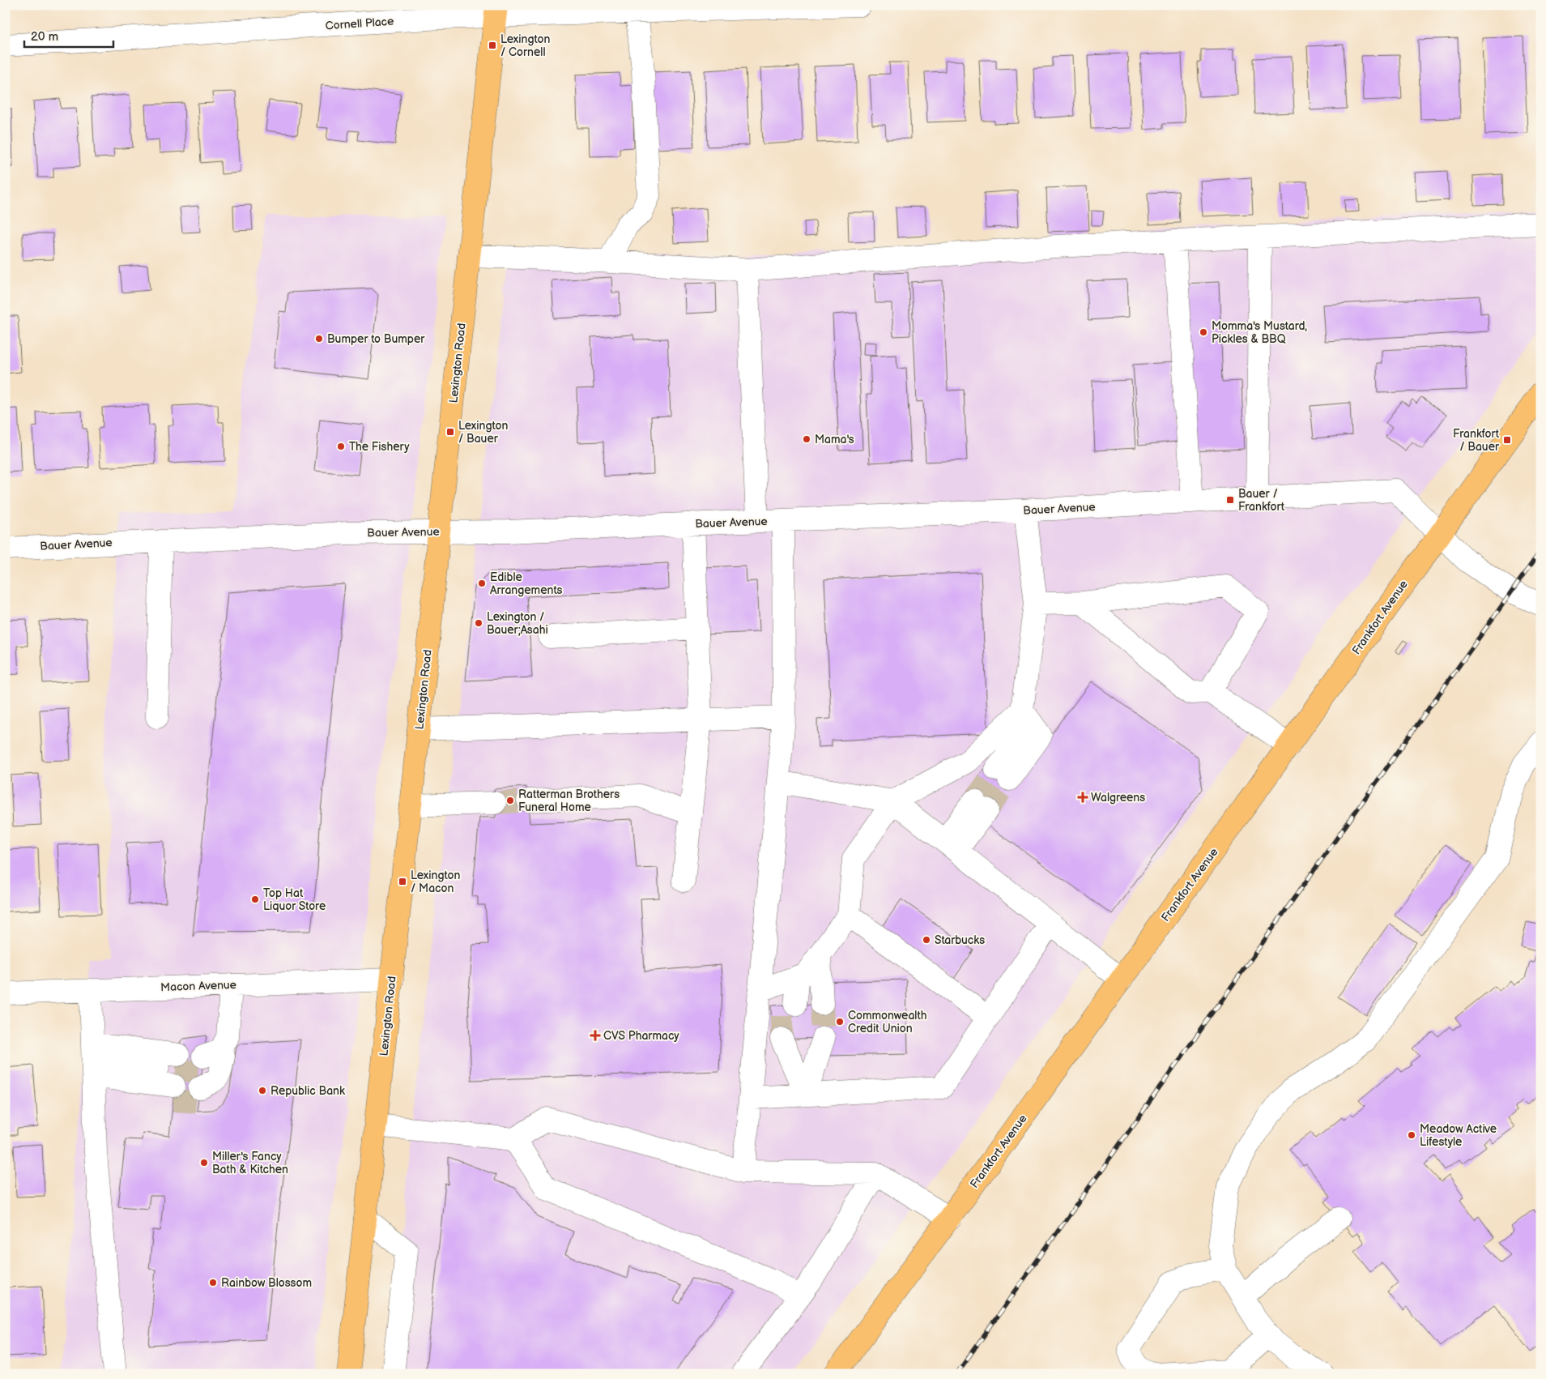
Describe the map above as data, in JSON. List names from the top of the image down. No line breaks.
{"streets":{"main road":["Lexington Road","Frankfort Avenue"],"street":["Cornell Place","Bauer Avenue","Macon Avenue"]},"crossings":[["Cornell Place","Lexington Road"],["Lexington Road","Bauer Avenue"],["Lexington Road","Macon Avenue"],["Bauer Avenue","Frankfort Avenue"]],"places":{"transit":["Lexington / Cornell","Lexington / Bauer","Frankfort / Bauer","Bauer / Frankfort","Lexington / Macon"],"other":["Momma's Mustard, Pickles & BBQ","Bumper to Bumper","Mama's","The Fishery","Edible Arrangements","Lexington / Bauer;Asahi","Ratterman Brothers Funeral Home","Top Hat Liquor Store","Starbucks","Commonwealth Credit Union","Republic Bank","Meadow Active Lifestyle","Miller's Fancy Bath & Kitchen","Rainbow Blossom"],"health":["Walgreens","CVS Pharmacy"]},"scale_bar":"20 m"}
